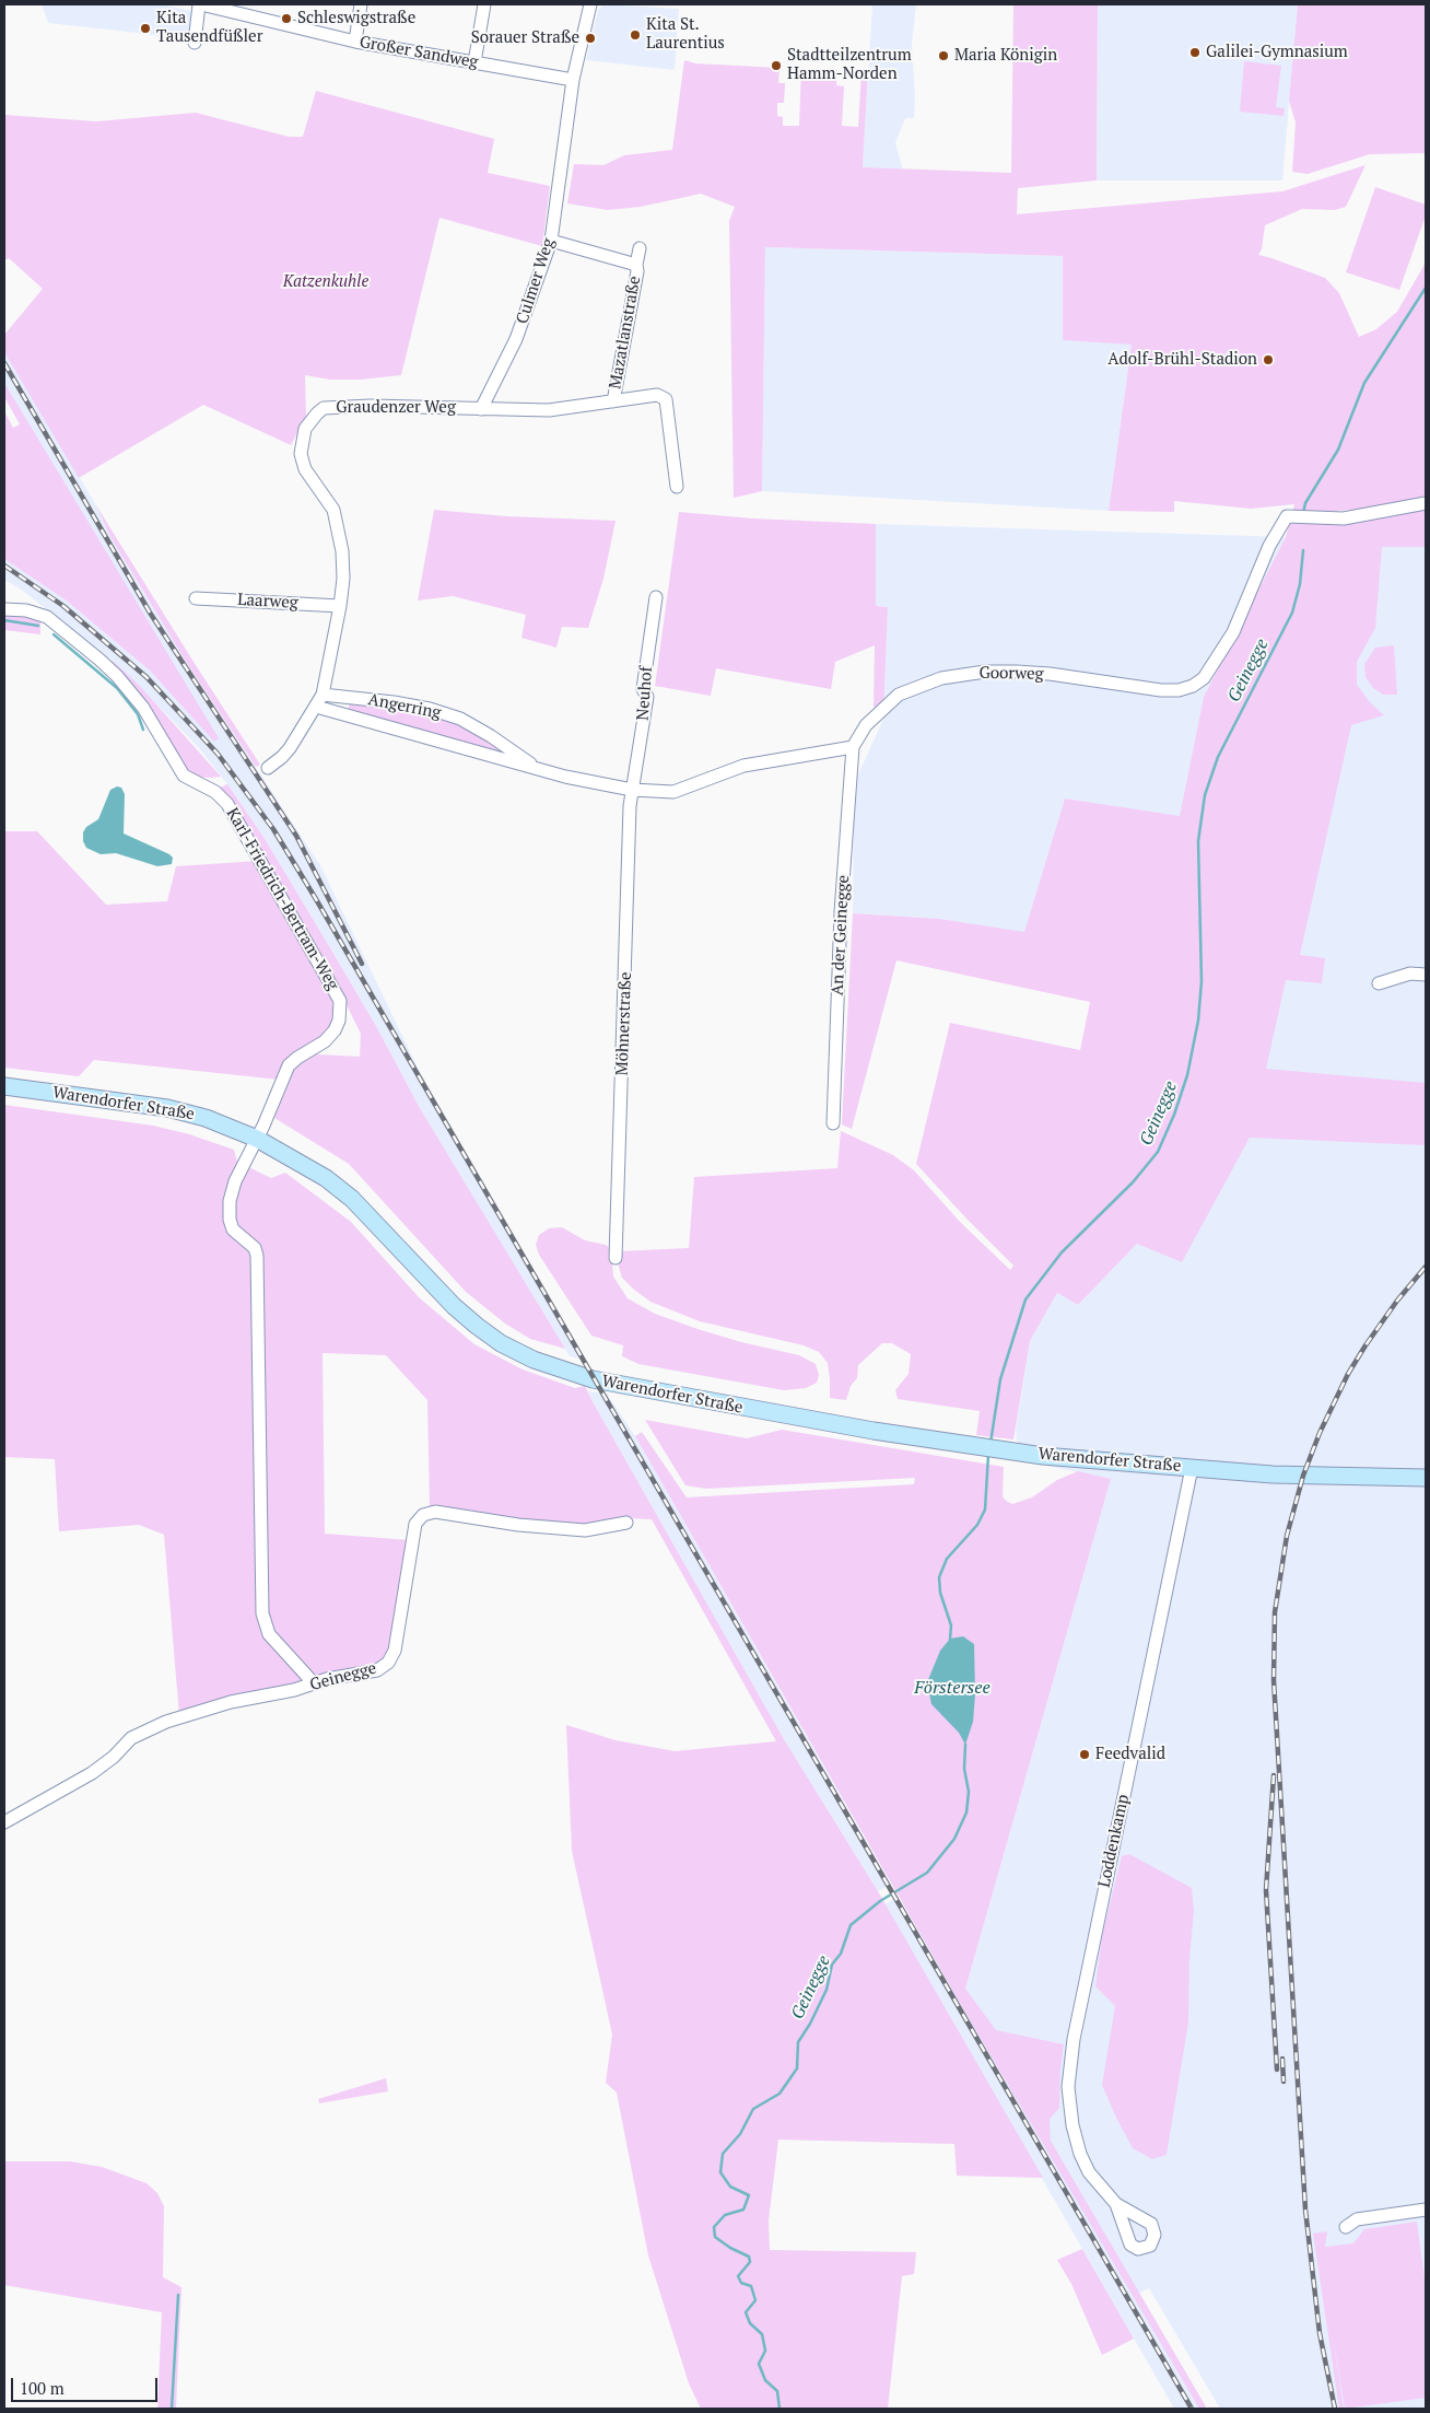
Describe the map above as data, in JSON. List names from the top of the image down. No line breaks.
{"streets":{"street":["Großer Sandweg","Culmer Weg","Mazatlanstraße","Graudenzer Weg","Laarweg","Goorweg","Neuhof","Angerring","Karl-Friedrich-Bertram-Weg","An der Geinegge","Möhnerstraße","Warendorfer Straße","Geinegge","Loddenkamp"]},"crossings":[["Großer Sandweg","Culmer Weg"],["Culmer Weg","Mazatlanstraße"],["Culmer Weg","Graudenzer Weg"],["Mazatlanstraße","Graudenzer Weg"],["Graudenzer Weg","Laarweg"],["Graudenzer Weg","Angerring"],["Goorweg","An der Geinegge"],["Neuhof","Angerring"],["Neuhof","Möhnerstraße"],["Angerring","Möhnerstraße"],["Karl-Friedrich-Bertram-Weg","Warendorfer Straße"],["Karl-Friedrich-Bertram-Weg","Geinegge"],["Warendorfer Straße","Loddenkamp"]],"water":["Geinegge","Förstersee"],"parks":["Katzenkuhle"],"places":["Schleswigstraße","Kita Tausendfüßler","Kita St. Laurentius","Sorauer Straße","Galilei-Gymnasium","Maria Königin","Stadtteilzentrum Hamm-Norden","Adolf-Brühl-Stadion","Feedvalid"],"scale_bar":"100 m"}
